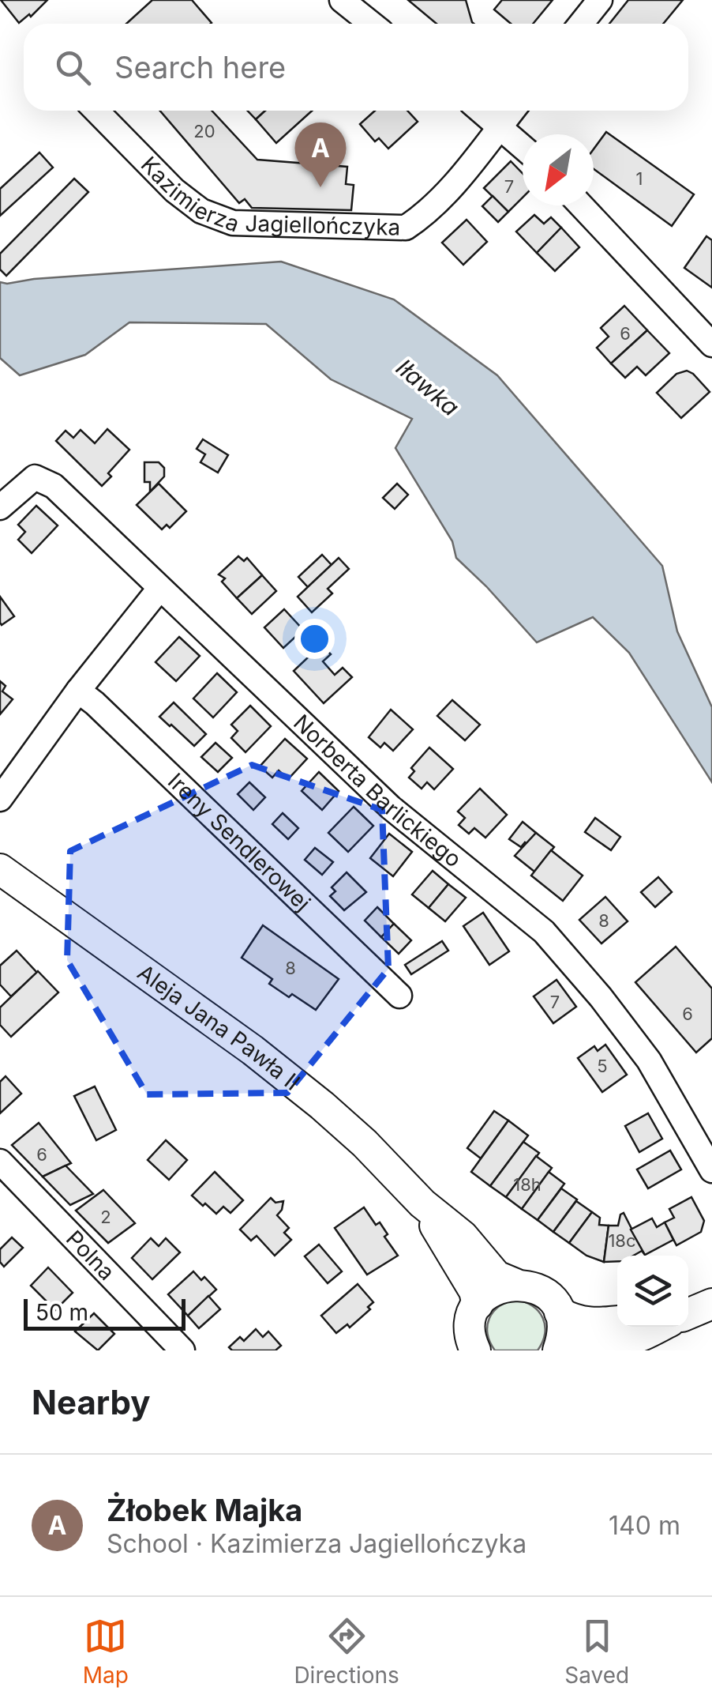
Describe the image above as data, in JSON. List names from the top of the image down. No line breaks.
{"streets":{"main road":["Aleja Jana Pawła II"],"street":["Kazimierza Jagiellończyka","Norberta Barlickiego","Ireny Sendlerowej","Polna"]},"water":["Iławka"],"house_numbers":["20","1","7","6","8","8","7","6","5","6","18h","2","18c"],"scale_bar":"50 m","north":"bottom left","page":{"search":"Search here","pins":"A","scale":"50 m","heading":"Nearby","list":[{"mark":"A","name":"Żłobek Majka","note":"School · Kazimierza Jagiellończyka","value":"140 m"}],"nav":["Map","Directions","Saved"]}}
